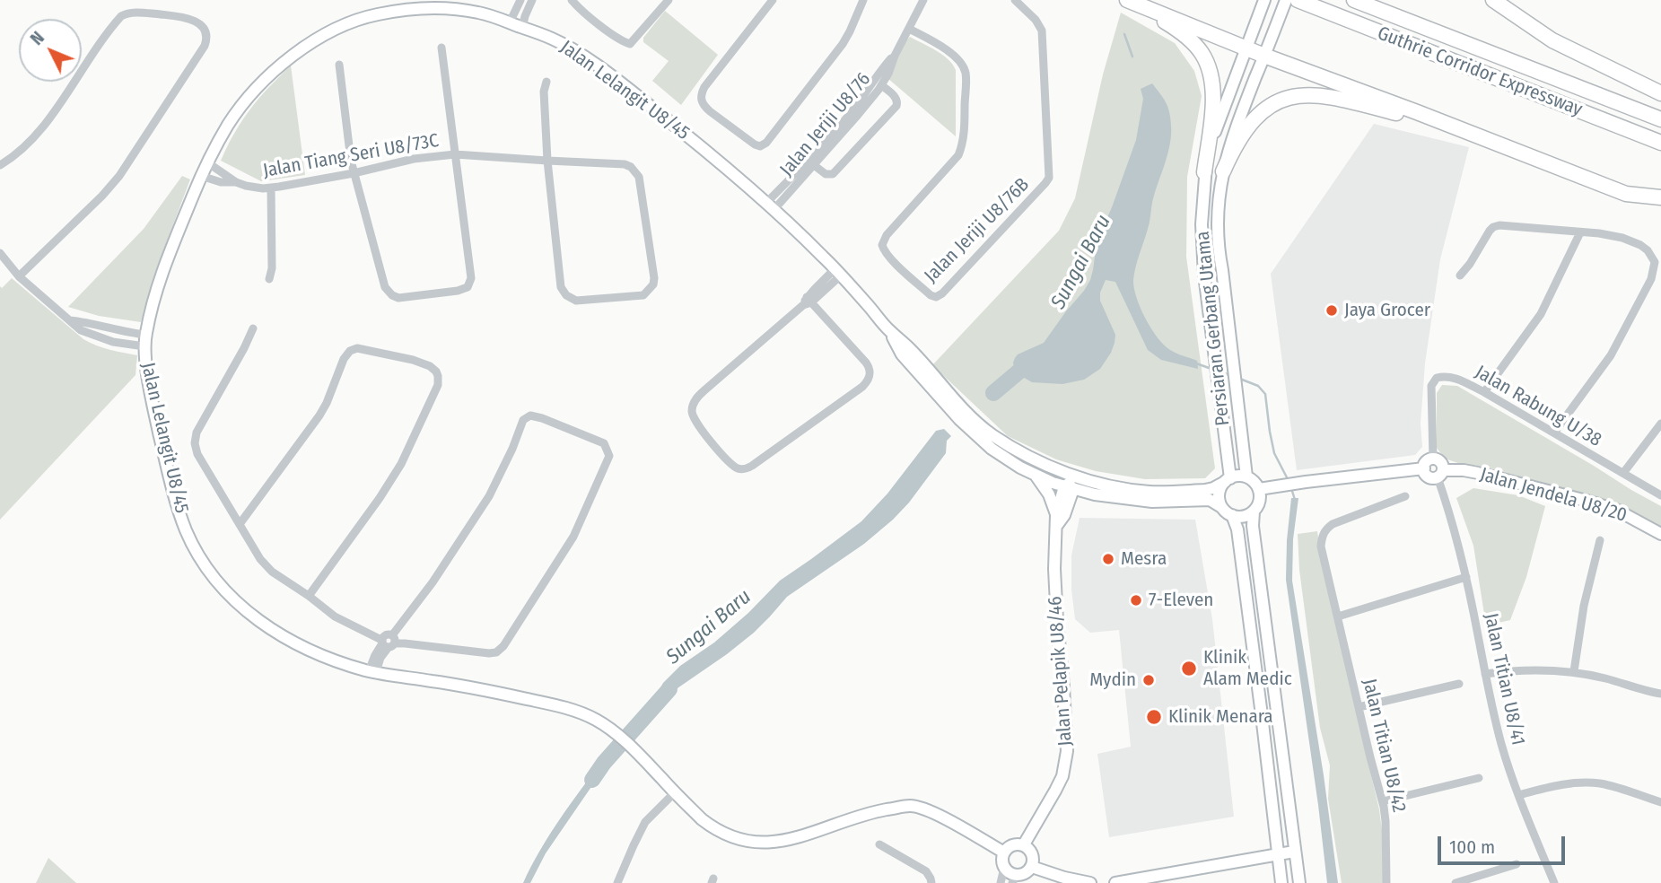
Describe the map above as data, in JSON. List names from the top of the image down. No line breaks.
{"streets":{"highway":["Guthrie Corridor Expressway"],"street":["Jalan Lelangit U8/45","Jalan Jeriji U8/76","Jalan Tiang Seri U8/73C","Jalan Jeriji U8/76B","Persiaran Gerbang Utama","Jalan Rabung U/38","Jalan Jendela U8/20","Jalan Pelapik U8/46","Jalan Titian U8/41","Jalan Titian U8/42"]},"crossings":[["Jalan Lelangit U8/45","Jalan Jeriji U8/76"],["Jalan Lelangit U8/45","Jalan Tiang Seri U8/73C"],["Jalan Lelangit U8/45","Persiaran Gerbang Utama"],["Jalan Lelangit U8/45","Jalan Pelapik U8/46"],["Jalan Jeriji U8/76","Jalan Jeriji U8/76B"],["Jalan Rabung U/38","Jalan Jendela U8/20"],["Jalan Rabung U/38","Jalan Titian U8/41"],["Jalan Jendela U8/20","Jalan Titian U8/41"]],"water":["Sungai Baru"],"places":["Jaya Grocer","Mesra","7-Eleven","Klinik Alam Medic","Mydin","Klinik Menara"],"scale_bar":"100 m","north":"top left"}
